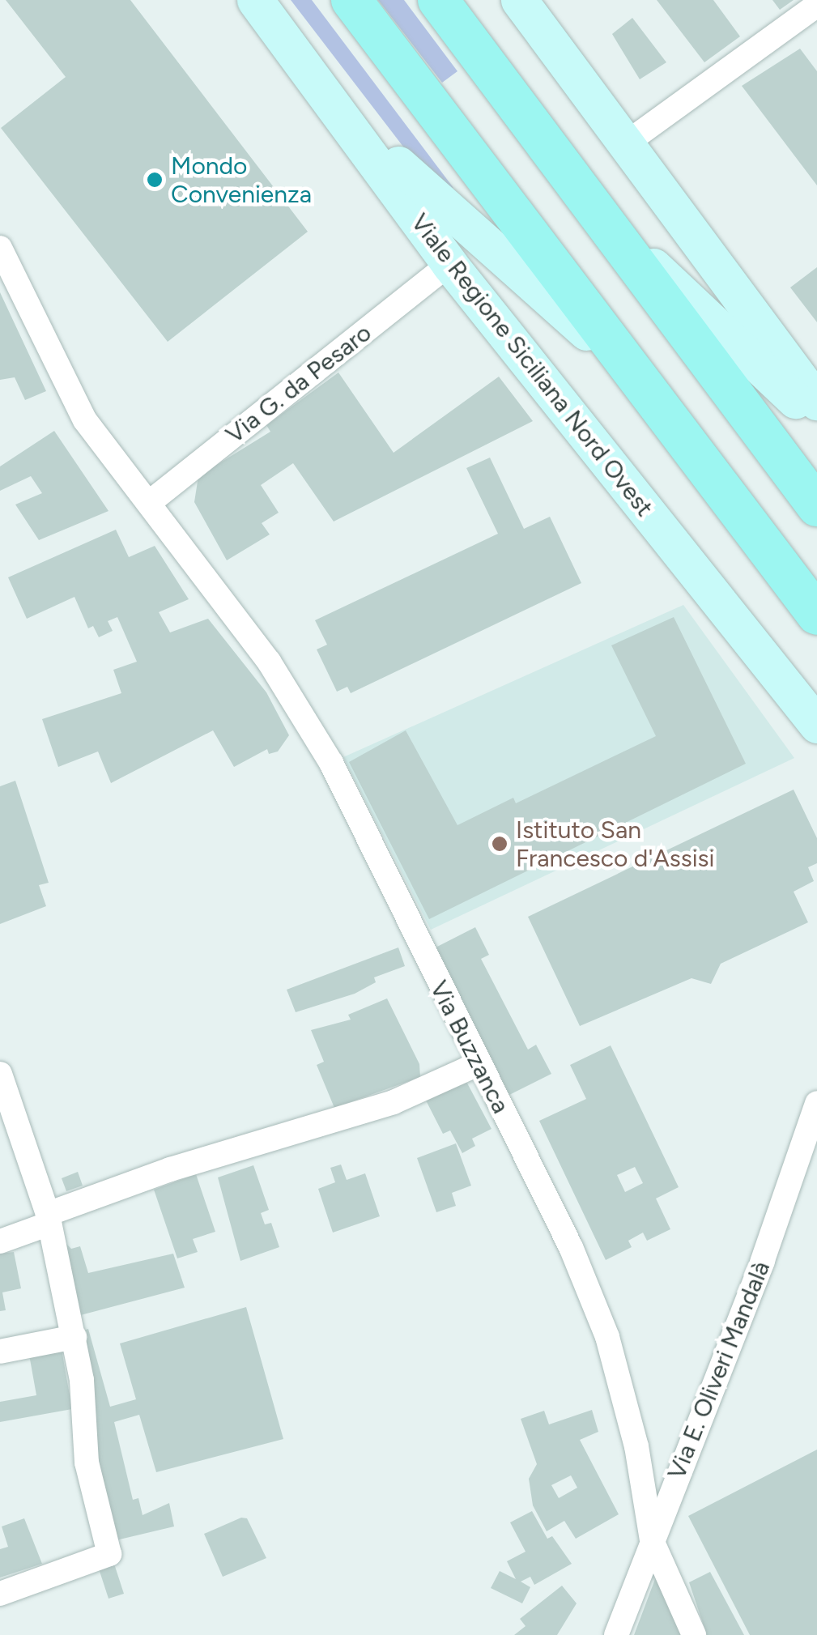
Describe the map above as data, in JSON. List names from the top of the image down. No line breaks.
{"streets":{"street":["Viale Regione Siciliana Nord Ovest","Via G. da Pesaro","Via Buzzanca","Via E. Oliveri Mandalà"]},"crossings":[["Viale Regione Siciliana Nord Ovest","Via G. da Pesaro"],["Via G. da Pesaro","Via Buzzanca"],["Via Buzzanca","Via E. Oliveri Mandalà"]],"places":["Mondo Convenienza","Istituto San Francesco d'Assisi"]}
